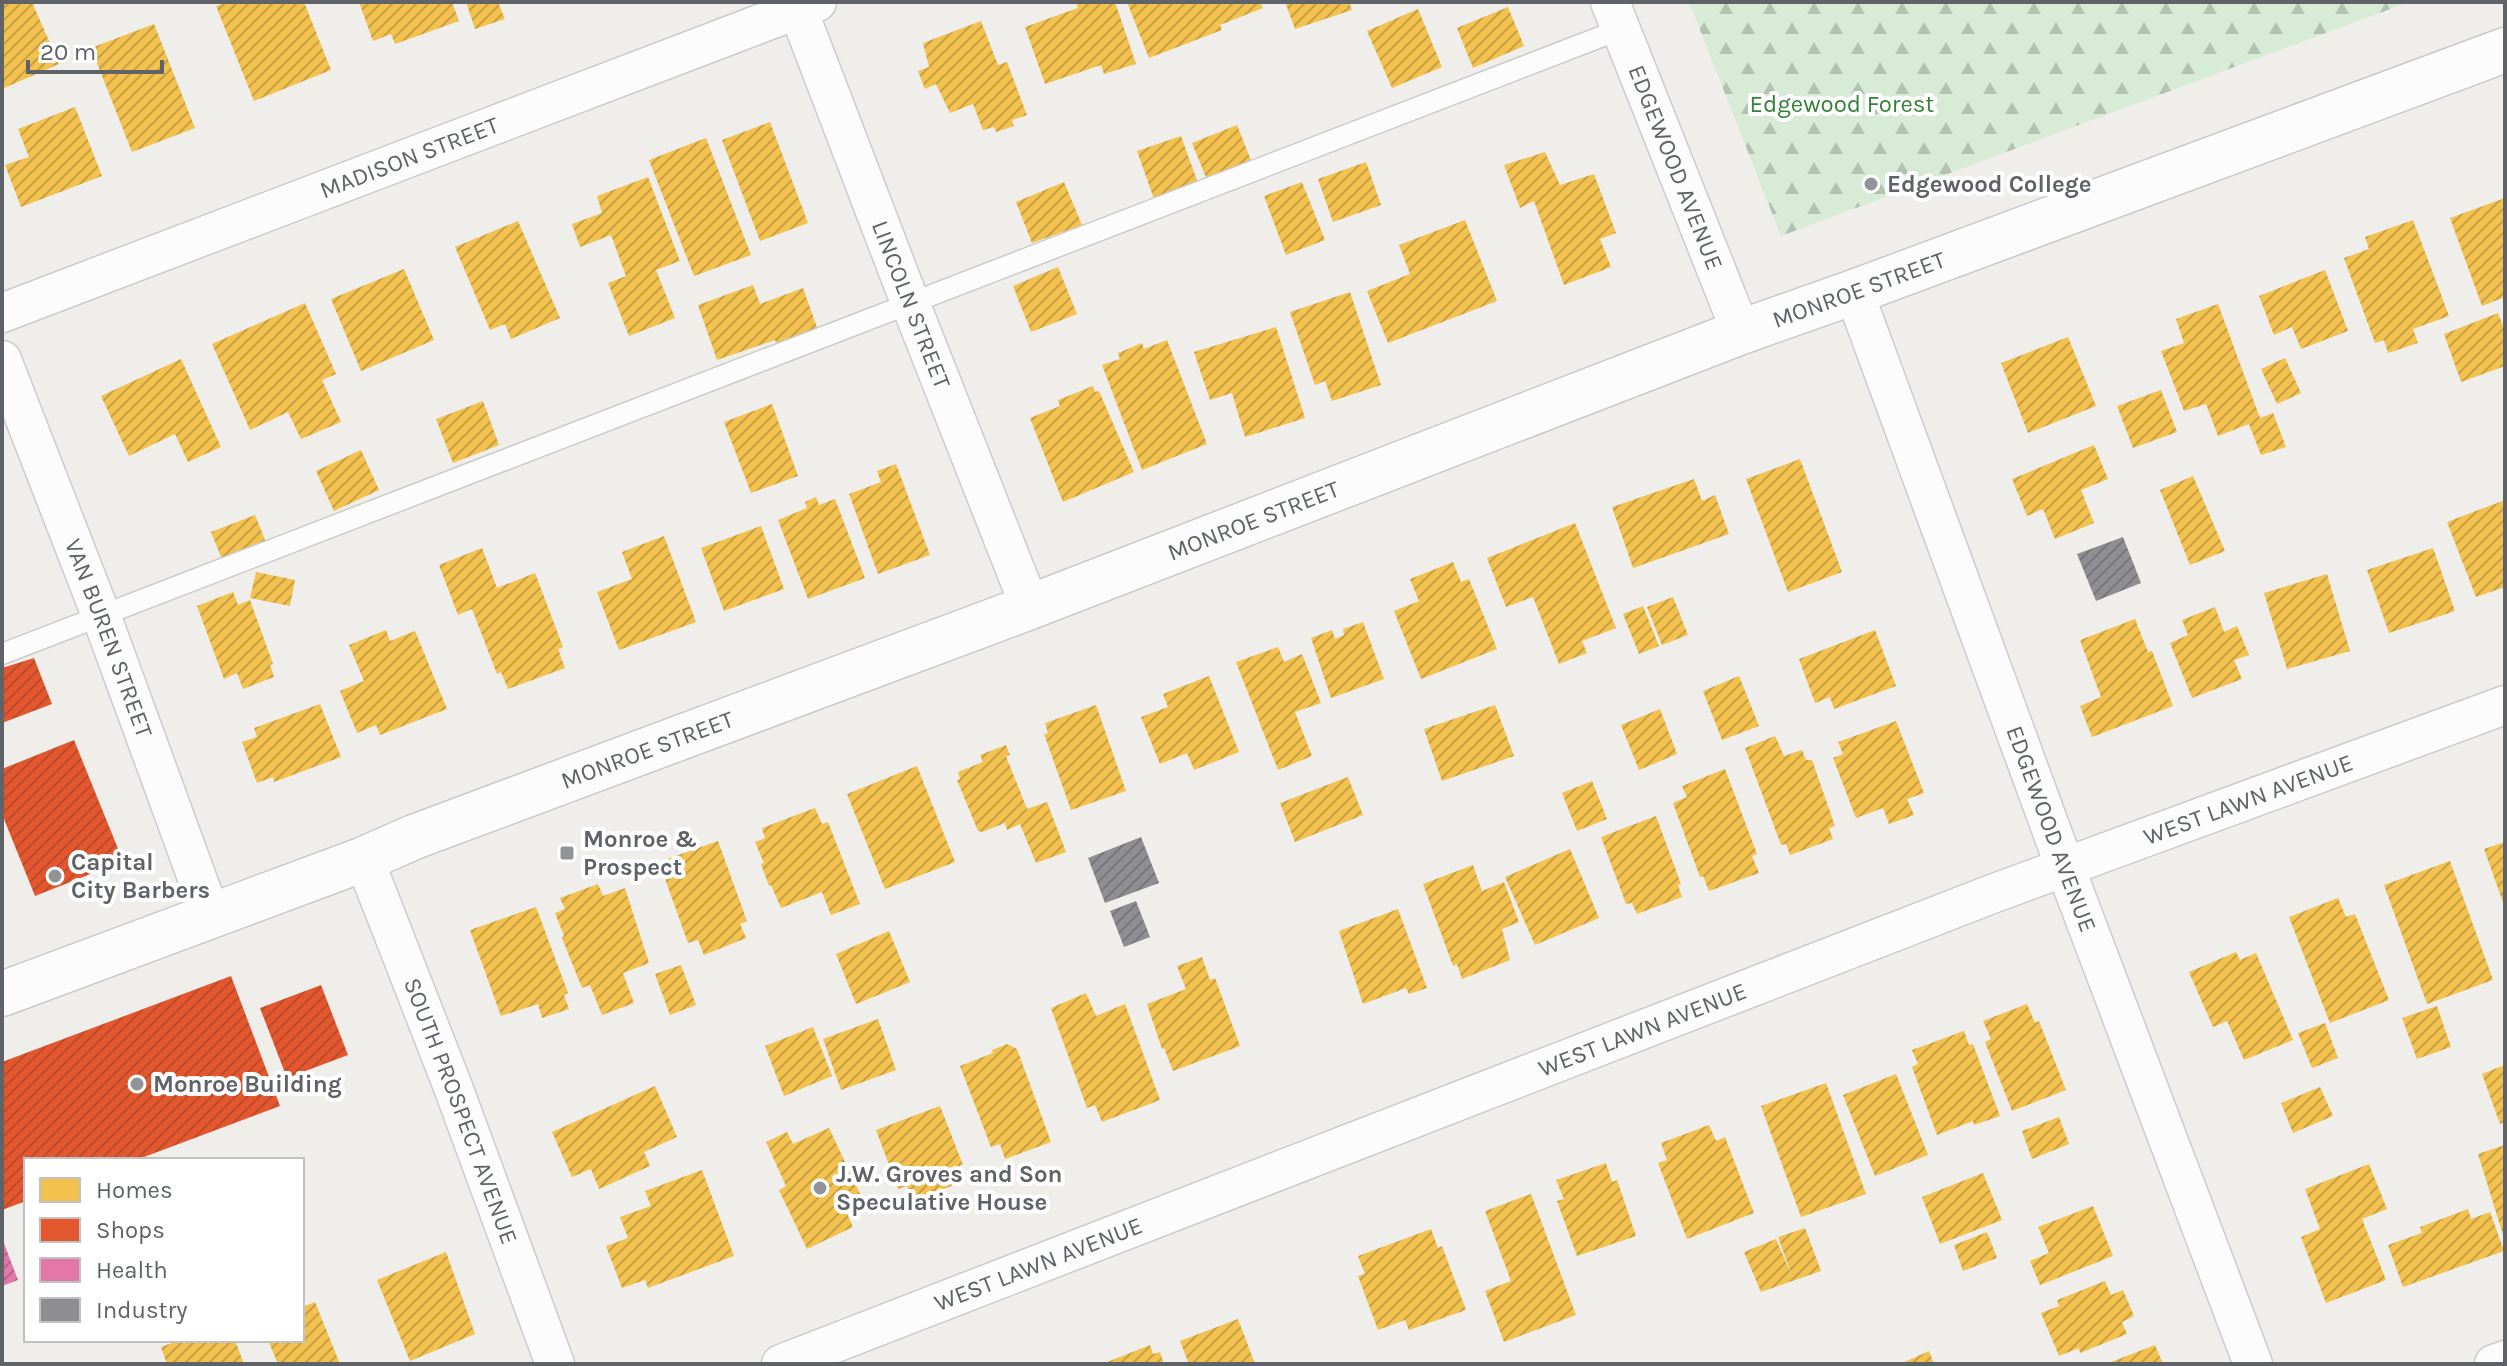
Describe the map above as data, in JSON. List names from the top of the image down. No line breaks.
{"streets":{"main road":["MONROE STREET"],"street":["MADISON STREET","EDGEWOOD AVENUE","LINCOLN STREET","VAN BUREN STREET","WEST LAWN AVENUE","SOUTH PROSPECT AVENUE"]},"crossings":[["MADISON STREET","LINCOLN STREET"],["EDGEWOOD AVENUE","MONROE STREET"],["EDGEWOOD AVENUE","WEST LAWN AVENUE"],["MONROE STREET","LINCOLN STREET"],["MONROE STREET","VAN BUREN STREET"],["MONROE STREET","SOUTH PROSPECT AVENUE"]],"parks":["Edgewood Forest"],"places":{"other":["Edgewood College","Capital City Barbers","Monroe Building","J.W. Groves and Son Speculative House"],"transit":["Monroe & Prospect"]},"legend":["Homes","Shops","Health","Industry"],"scale_bar":"20 m"}
